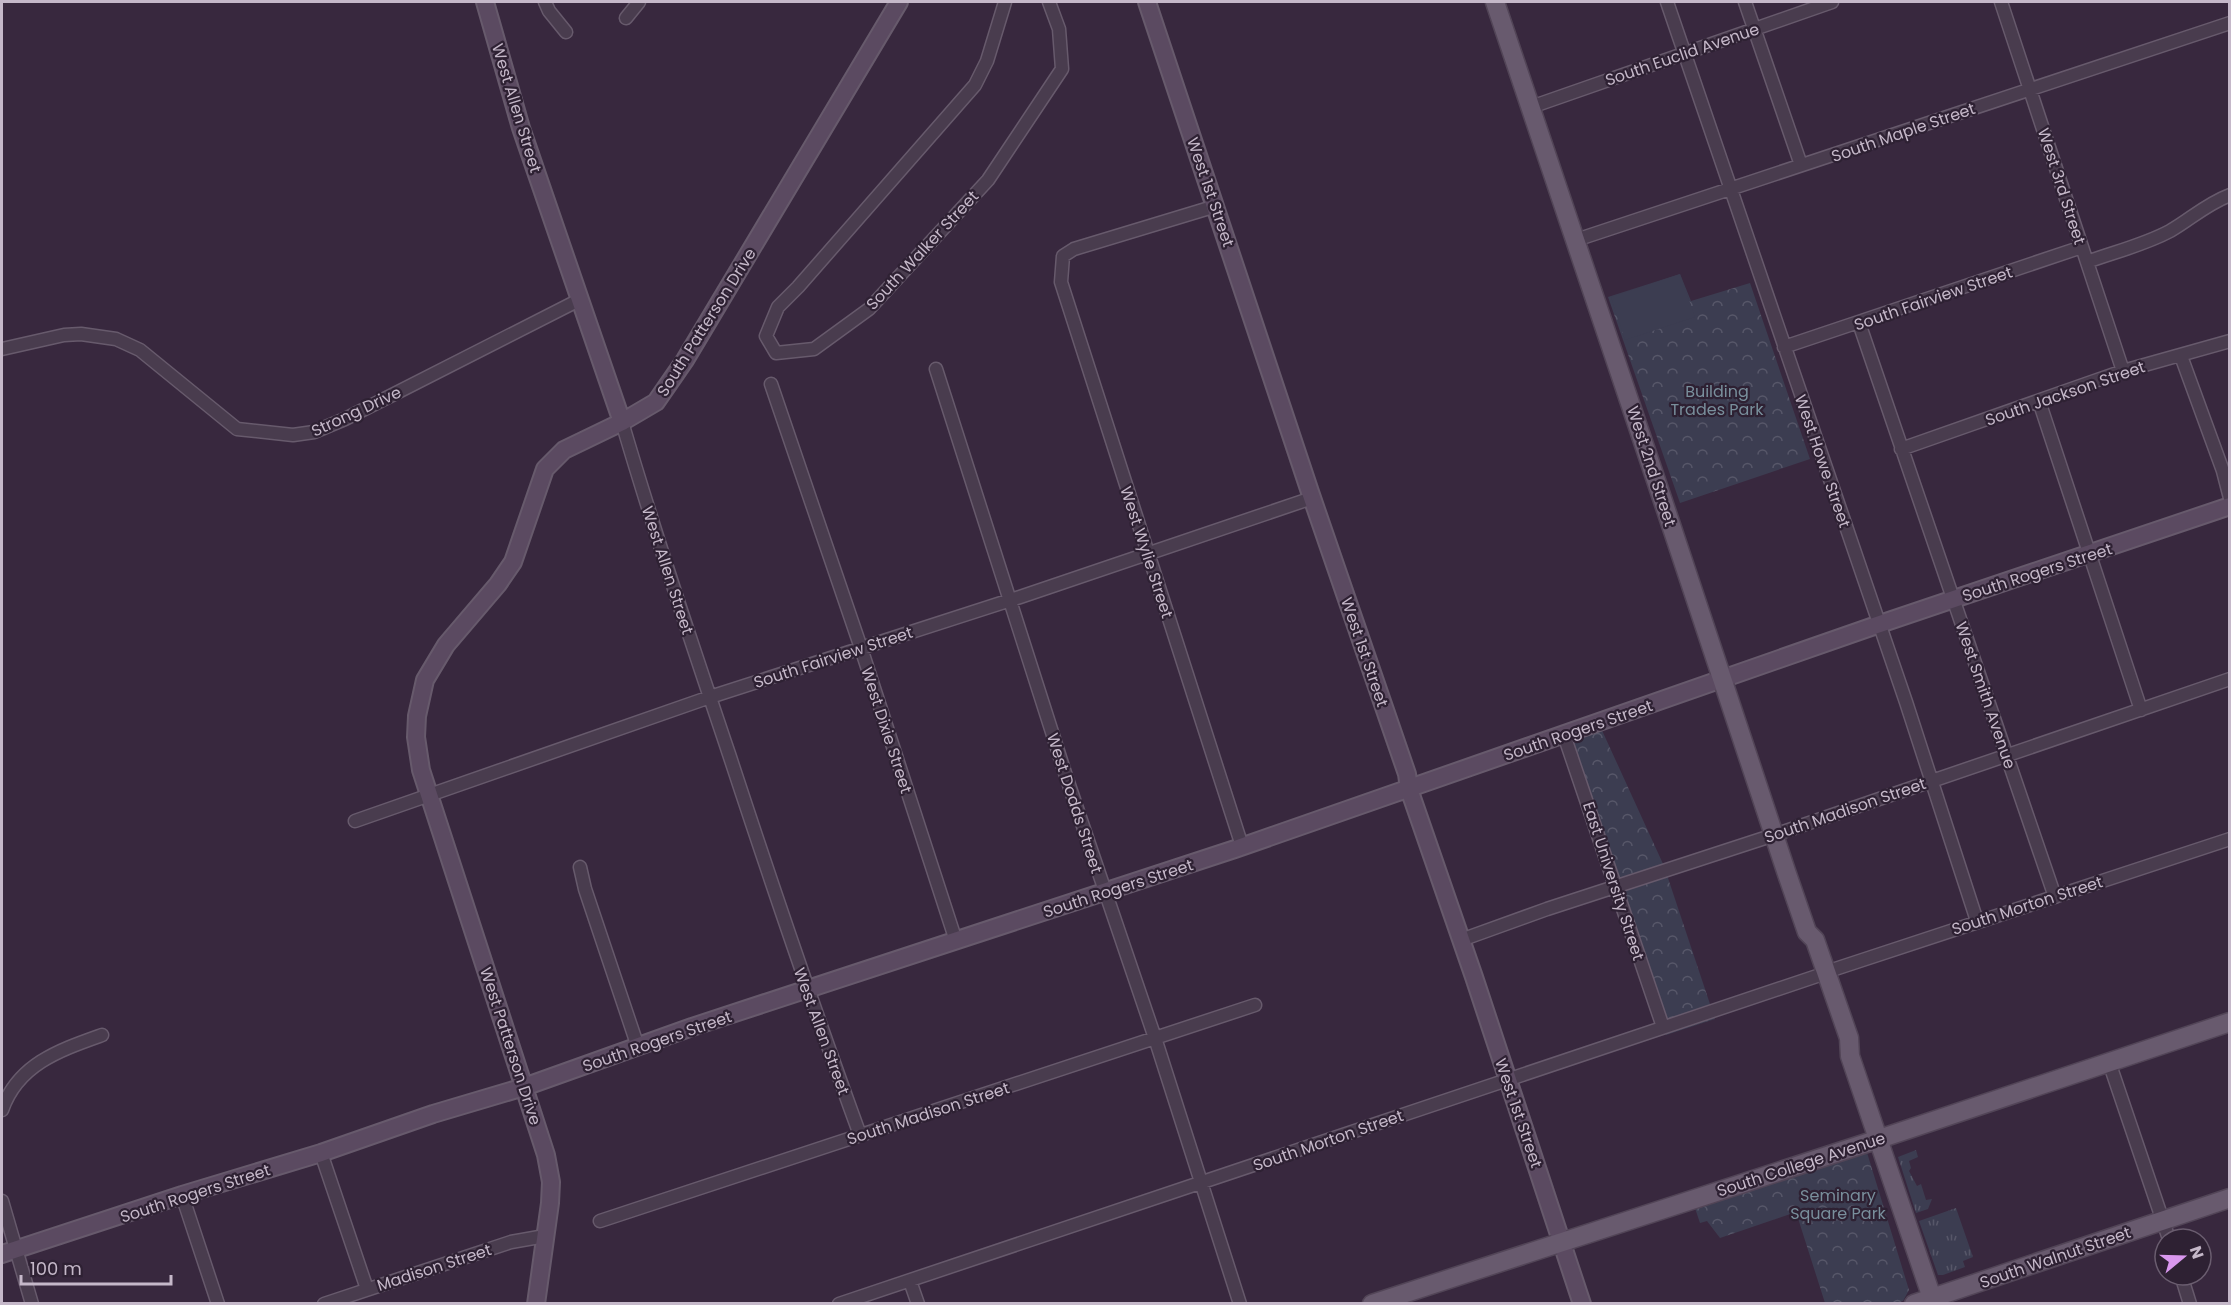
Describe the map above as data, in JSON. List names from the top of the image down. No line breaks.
{"streets":{"main road":["West 2nd Street","South College Avenue","South Walnut Street"],"street":["South Euclid Avenue","West Allen Street","South Maple Street","West 3rd Street","West 1st Street","South Walker Street","South Fairview Street","South Patterson Drive","South Jackson Street","Strong Drive","West Howe Street","West Wylie Street","South Rogers Street","West Smith Avenue","West Dixie Street","West Dodds Street","South Madison Street","East University Street","South Morton Street","West Patterson Drive","Madison Street"]},"crossings":[["South Euclid Avenue","West Howe Street"],["South Euclid Avenue","West 2nd Street"],["West Allen Street","South Fairview Street"],["West Allen Street","South Patterson Drive"],["West Allen Street","Strong Drive"],["West Allen Street","South Rogers Street"],["West Allen Street","South Madison Street"],["South Maple Street","West 3rd Street"],["South Maple Street","West Howe Street"],["South Maple Street","West 2nd Street"],["West 3rd Street","South Fairview Street"],["West 3rd Street","South Jackson Street"],["West 1st Street","South Fairview Street"],["West 1st Street","West Wylie Street"],["West 1st Street","South Rogers Street"],["West 1st Street","South Madison Street"],["West 1st Street","South Morton Street"],["West 1st Street","South College Avenue"],["South Fairview Street","South Patterson Drive"],["South Fairview Street","West Howe Street"],["South Fairview Street","West Wylie Street"],["South Fairview Street","West Smith Avenue"],["South Fairview Street","West Dixie Street"],["South Fairview Street","West Dodds Street"],["South Fairview Street","West Patterson Drive"],["South Patterson Drive","West Patterson Drive"],["South Jackson Street","West Smith Avenue"],["West Howe Street","South Rogers Street"],["West Howe Street","South Madison Street"],["West Howe Street","South Morton Street"],["West 2nd Street","South Rogers Street"],["West 2nd Street","South Madison Street"],["West 2nd Street","South Morton Street"],["West 2nd Street","South College Avenue"],["West 2nd Street","South Walnut Street"],["West Wylie Street","South Rogers Street"],["South Rogers Street","West Smith Avenue"],["South Rogers Street","West Dixie Street"],["South Rogers Street","West Dodds Street"],["South Rogers Street","East University Street"],["South Rogers Street","West Patterson Drive"],["West Smith Avenue","South Madison Street"],["West Smith Avenue","South Morton Street"],["West Dodds Street","South Madison Street"],["West Dodds Street","South Morton Street"],["South Madison Street","East University Street"],["East University Street","South Morton Street"],["West Patterson Drive","Madison Street"]],"parks":["Building Trades Park","Seminary Square Park"],"scale_bar":"100 m","north":"right"}
